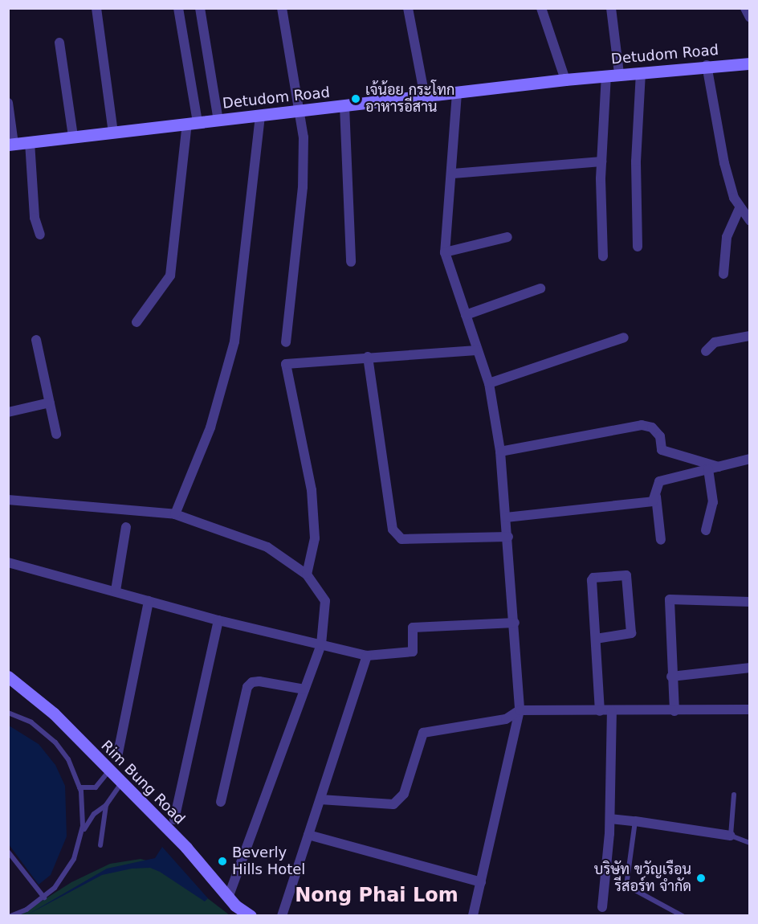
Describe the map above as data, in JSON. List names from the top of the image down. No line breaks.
{"streets":{"main road":["Detudom Road","Rim Bung Road"]},"districts":["Nong Phai Lom"],"places":["เจ้น้อย กระโทก อาหารอีสาน","Beverly Hills Hotel","บริษัท ขวัญเรือน รีสอร์ท จำกัด"]}
